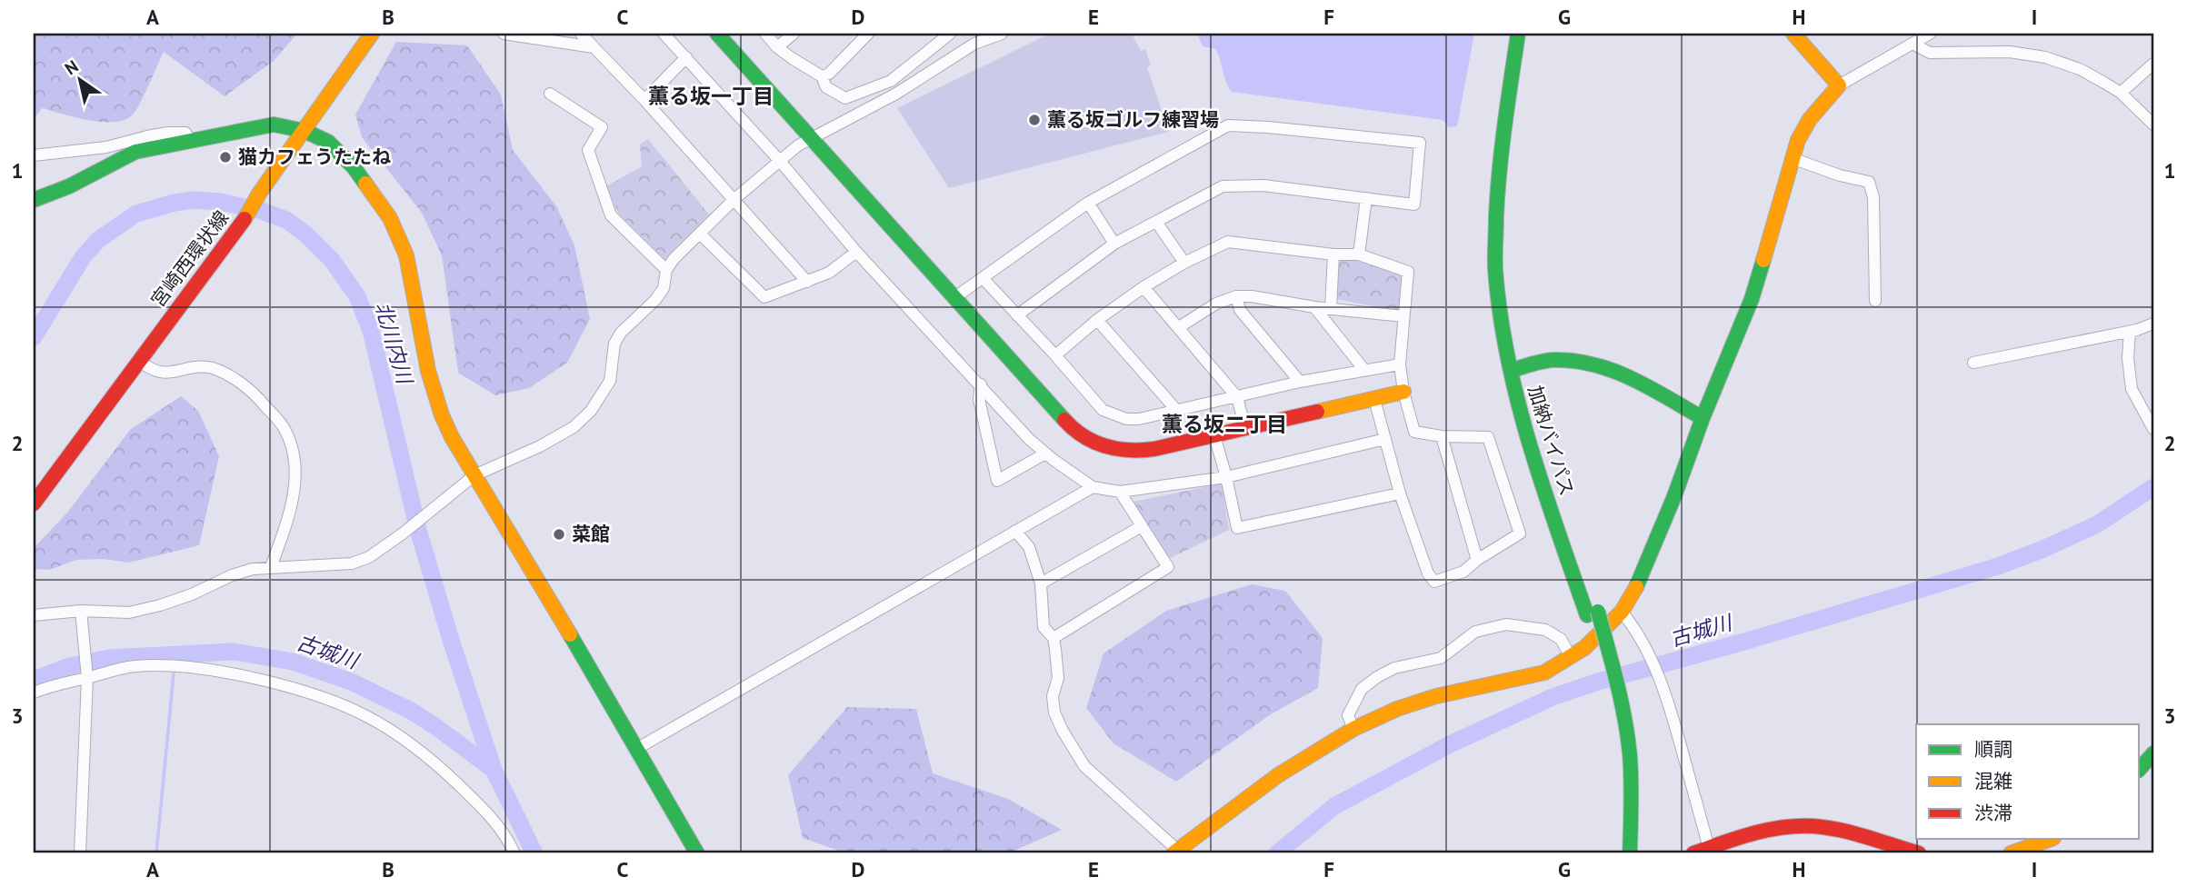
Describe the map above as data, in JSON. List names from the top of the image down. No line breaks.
{"streets":{"main road":["宮崎西環状線","加納バイパス"]},"districts":["薫る坂一丁目","薫る坂二丁目"],"water":["北川内川","古城川"],"places":["薫る坂ゴルフ練習場","猫カフェうたたね","菜館"],"legend":["順調","混雑","渋滞"],"north":"top left","grid":{"columns":["A","B","C","D","E","F","G","H","I"],"rows":["1","2","3"]}}
